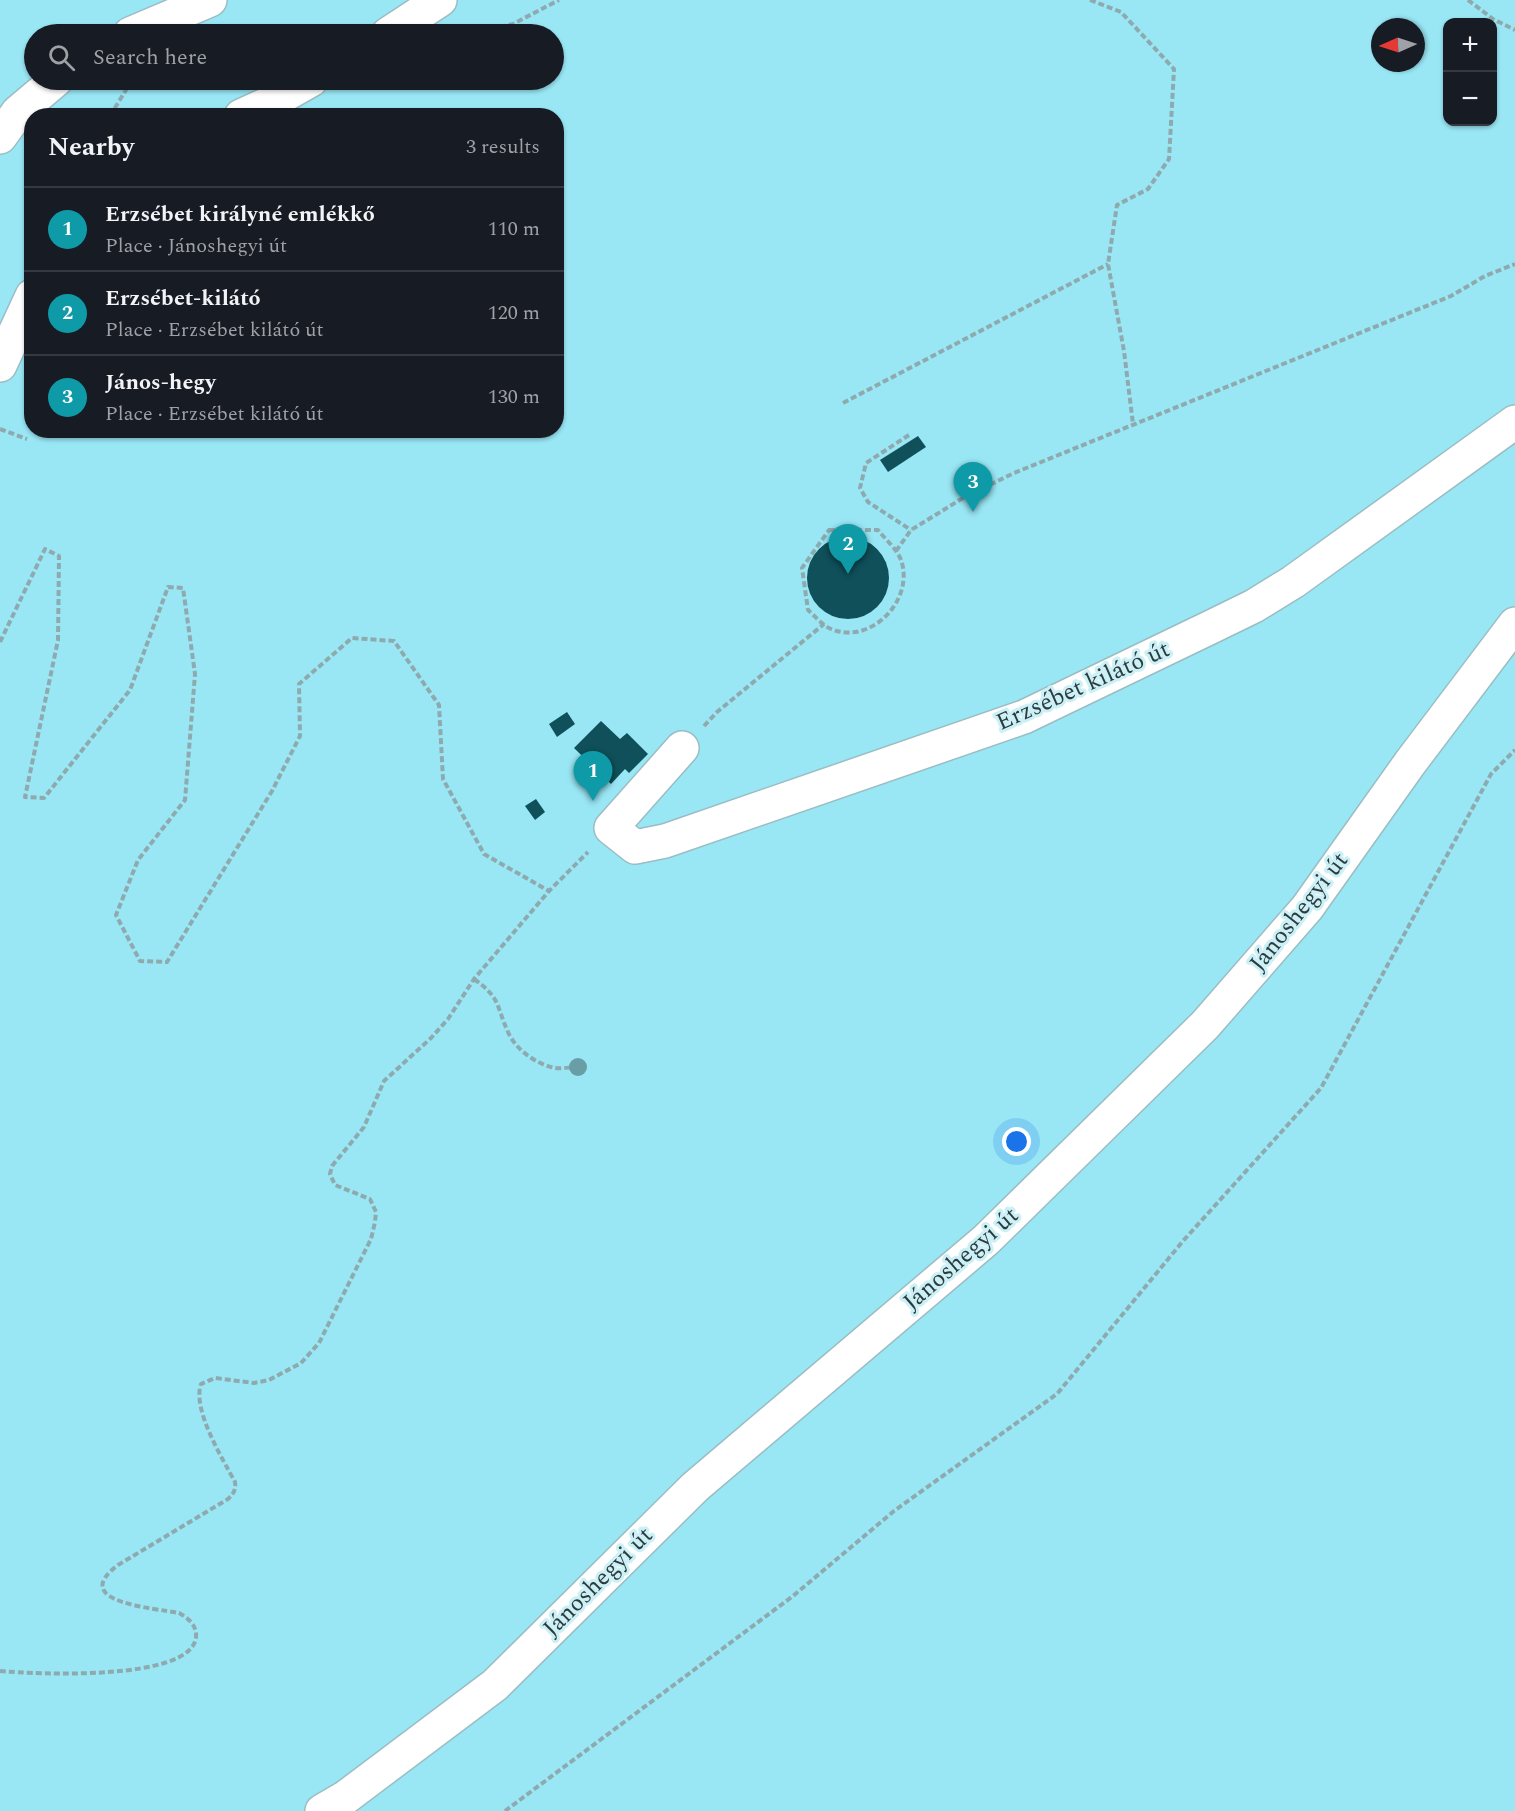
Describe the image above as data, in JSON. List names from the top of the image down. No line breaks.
{"streets":{"street":["Erzsébet kilátó út","Jánoshegyi út"]},"north":"left","page":{"map_buttons":["+","−"],"search":"Search here","heading":["Nearby","3 results"],"list":[{"mark":"1","name":"Erzsébet királyné emlékkő","note":"Place · Jánoshegyi út","value":"110 m"},{"mark":"2","name":"Erzsébet-kilátó","note":"Place · Erzsébet kilátó út","value":"120 m"},{"mark":"3","name":"János-hegy","note":"Place · Erzsébet kilátó út","value":"130 m"}],"pins":["3","2","1"]}}
